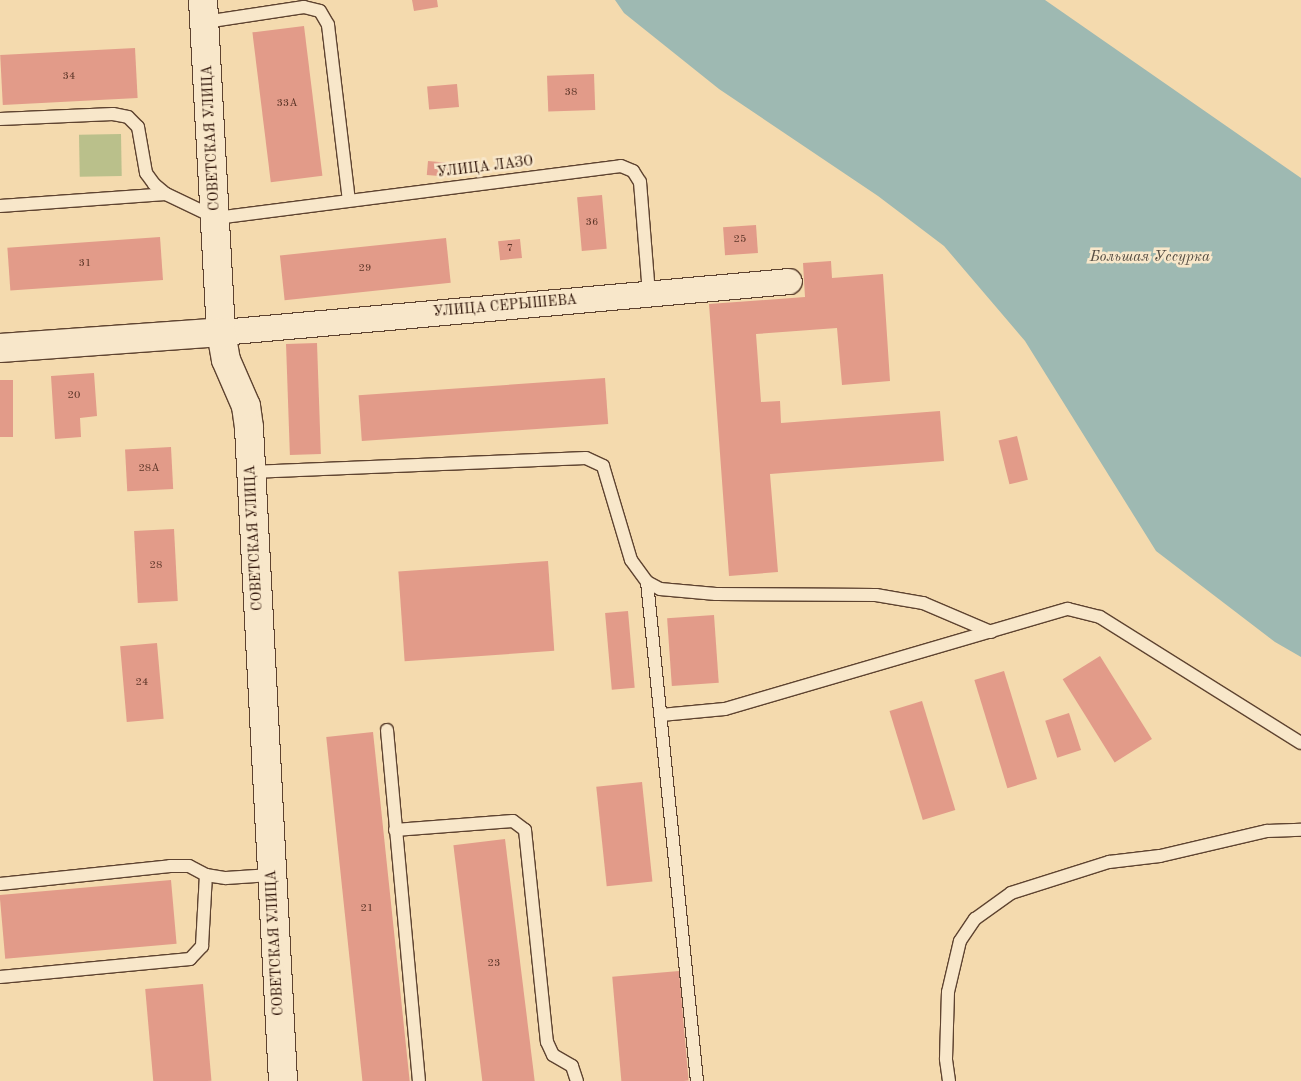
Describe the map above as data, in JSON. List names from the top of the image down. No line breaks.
{"streets":{"main road":["СОВЕТСКАЯ УЛИЦА"],"street":["УЛИЦА СЕРЫШЕВА"],"lane":["УЛИЦА ЛАЗО"]},"crossings":[["СОВЕТСКАЯ УЛИЦА","УЛИЦА ЛАЗО"],["СОВЕТСКАЯ УЛИЦА","УЛИЦА СЕРЫШЕВА"],["УЛИЦА ЛАЗО","УЛИЦА СЕРЫШЕВА"]],"water":["Большая Уссурка"],"house_numbers":["34","38","33А","36","25","7","31","29","20","28А","28","24","21","23"]}
